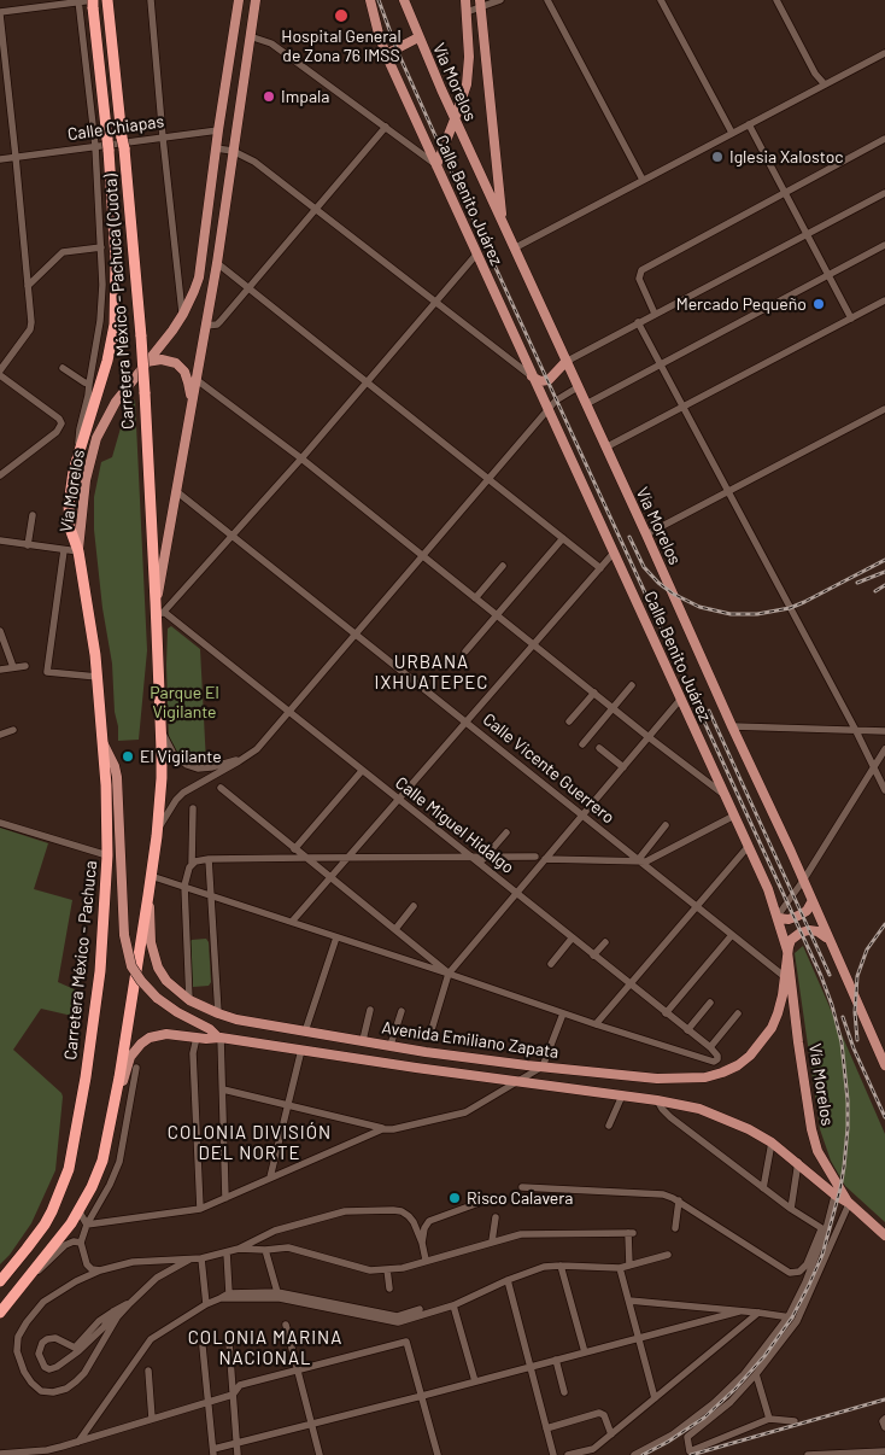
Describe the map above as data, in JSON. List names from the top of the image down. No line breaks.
{"streets":{"highway":["Carretera México - Pachuca (Cuota)","Carretera México - Pachuca"],"main road":["Vía Morelos","Calle Chiapas","Calle Benito Juárez","Avenida Emiliano Zapata"],"street":["Calle Vicente Guerrero","Calle Miguel Hidalgo"]},"crossings":[["Vía Morelos","Calle Chiapas"],["Vía Morelos","Carretera México - Pachuca (Cuota)"],["Vía Morelos","Calle Vicente Guerrero"],["Vía Morelos","Carretera México - Pachuca"],["Vía Morelos","Avenida Emiliano Zapata"],["Carretera México - Pachuca (Cuota)","Carretera México - Pachuca"],["Calle Vicente Guerrero","Avenida Emiliano Zapata"]],"districts":["URBANA IXHUATEPEC","COLONIA DIVISIÓN DEL NORTE","COLONIA MARINA NACIONAL"],"parks":["Parque El Vigilante"],"places":["Hospital General de Zona 76 IMSS","Impala","Iglesia Xalostoc","Mercado Pequeño","El Vigilante","Risco Calavera"]}
